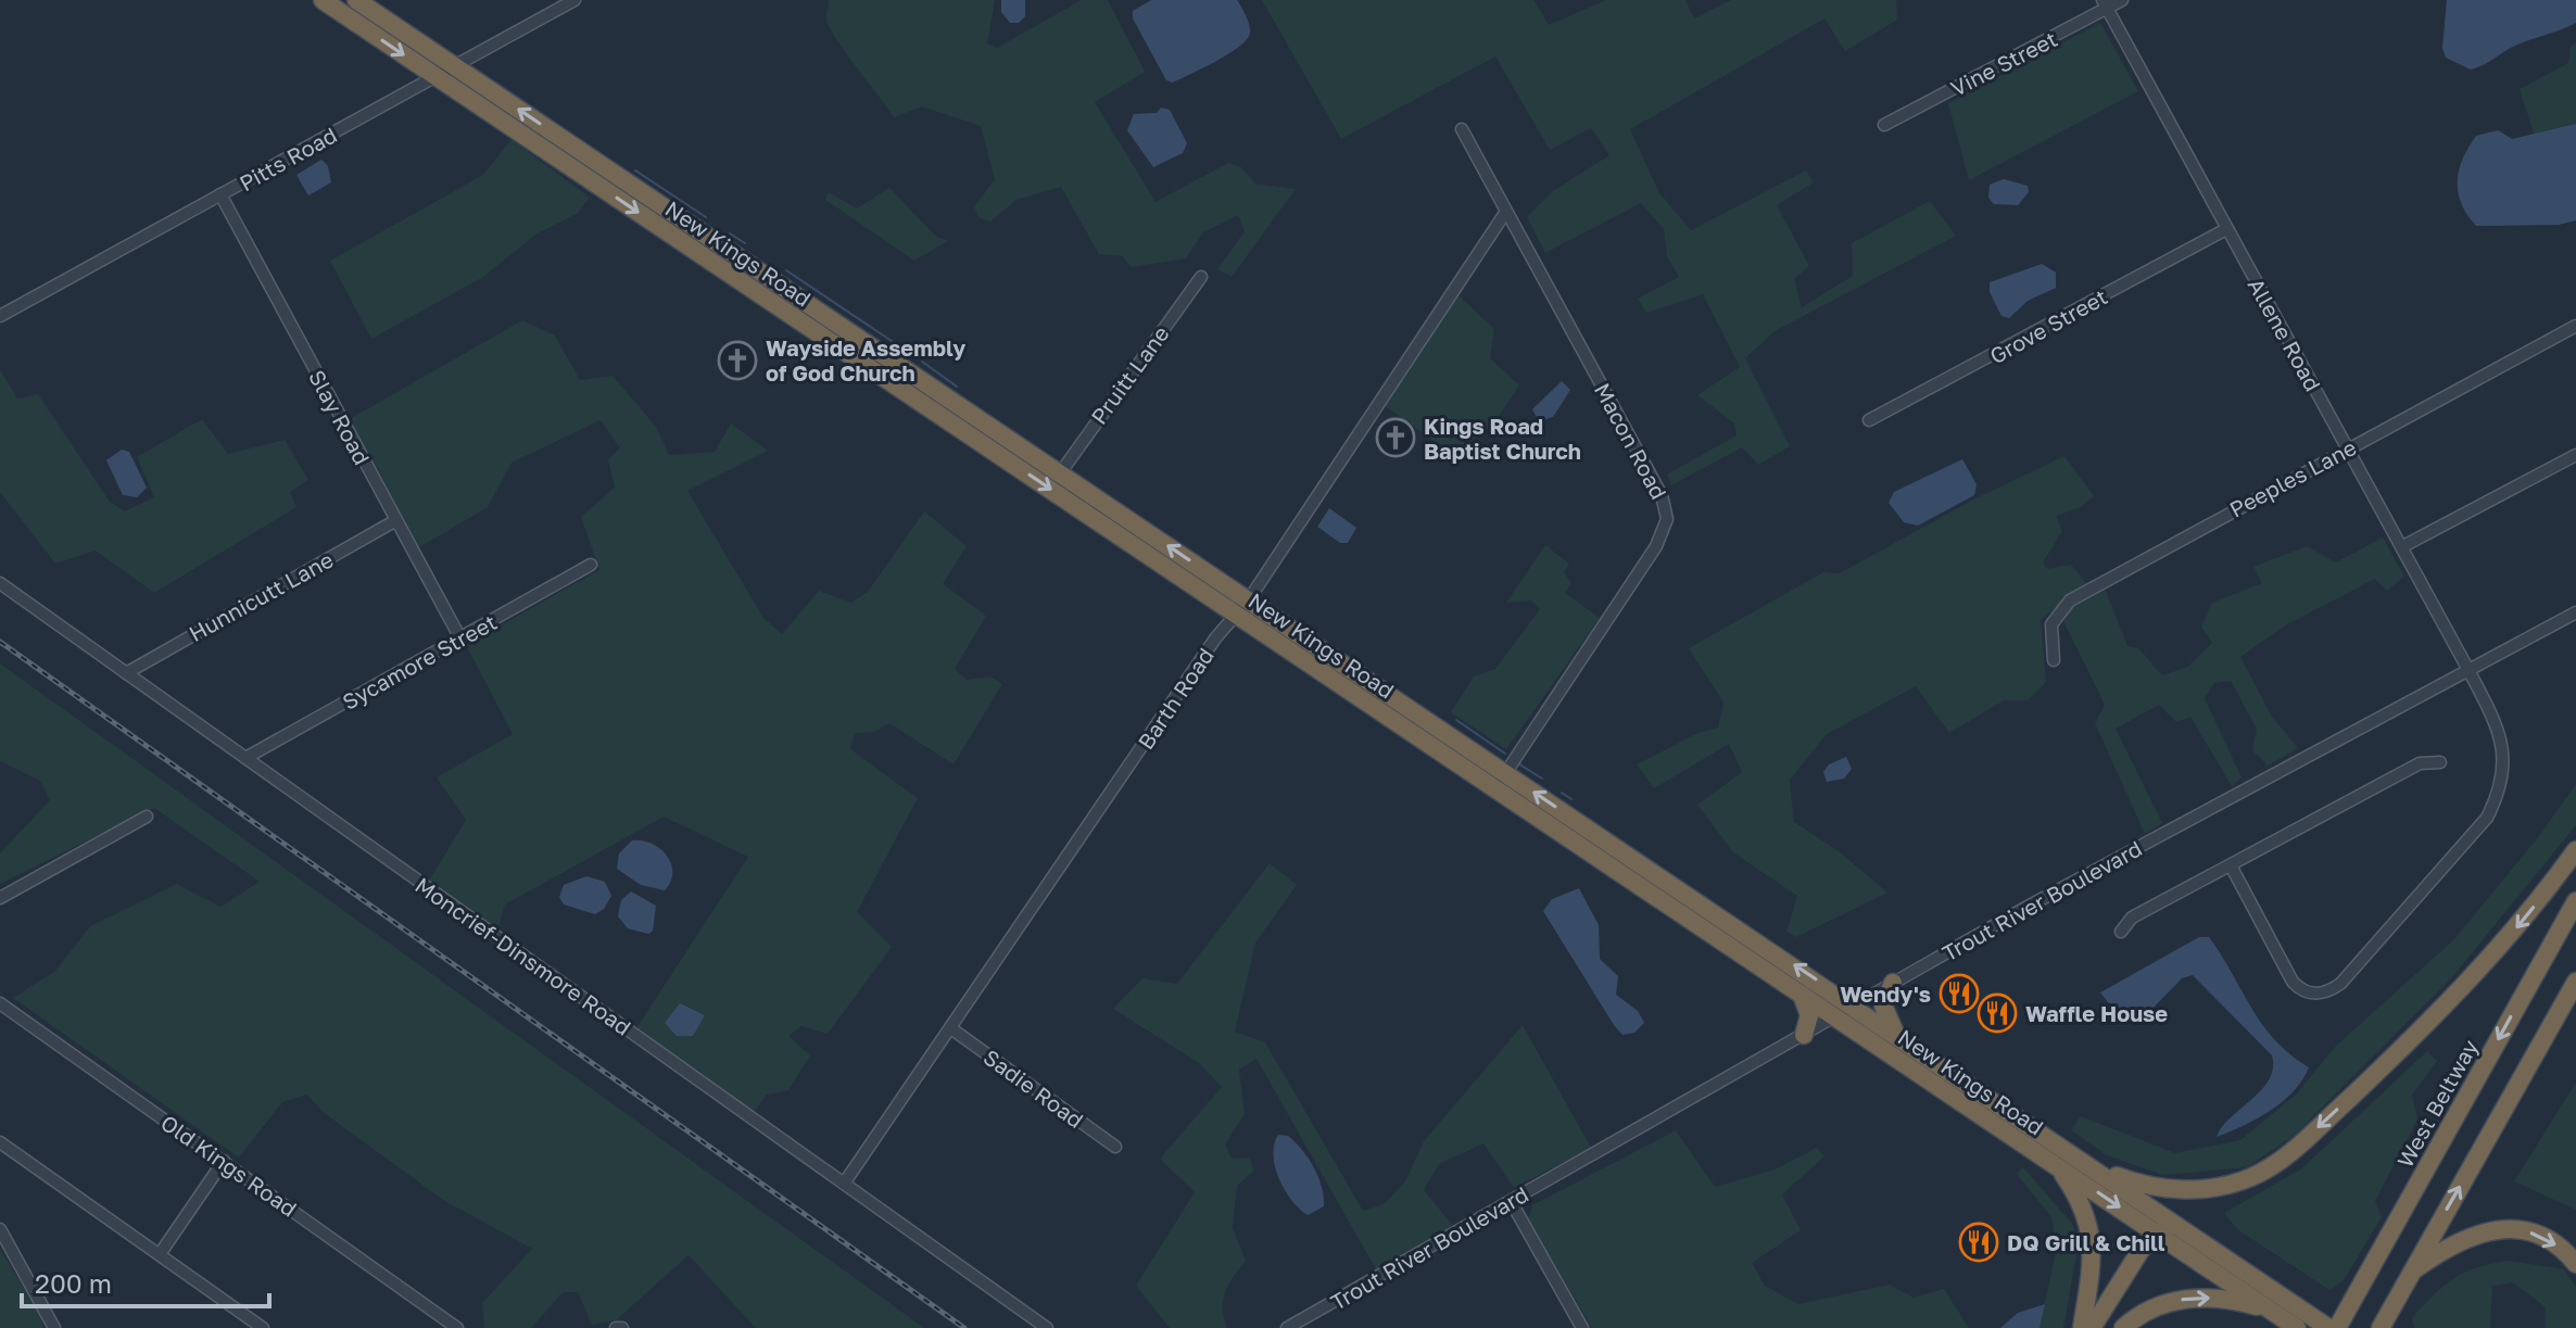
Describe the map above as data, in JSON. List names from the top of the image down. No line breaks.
{"streets":{"highway":["New Kings Road","West Beltway"],"street":["Vine Street","Pitts Road","Grove Street","Allene Road","Pruitt Lane","Slay Road","Macon Road","Peeples Lane","Hunnicutt Lane","Sycamore Street","Barth Road","Trout River Boulevard","Moncrief-Dinsmore Road","Sadie Road","Old Kings Road"]},"crossings":[["Vine Street","Allene Road"],["Pitts Road","New Kings Road"],["Pitts Road","Slay Road"],["New Kings Road","Pruitt Lane"],["New Kings Road","Macon Road"],["New Kings Road","Barth Road"],["New Kings Road","Trout River Boulevard"],["Grove Street","Allene Road"],["Allene Road","Peeples Lane"],["Allene Road","Trout River Boulevard"],["Slay Road","Hunnicutt Lane"],["Slay Road","Sycamore Street"],["Macon Road","Barth Road"],["Hunnicutt Lane","Moncrief-Dinsmore Road"],["Sycamore Street","Moncrief-Dinsmore Road"],["Barth Road","Moncrief-Dinsmore Road"],["Barth Road","Sadie Road"]],"places":{"church":["Wayside Assembly of God Church","Kings Road Baptist Church"],"restaurant":["Wendy's","Waffle House","DQ Grill & Chill"]},"scale_bar":"200 m"}
